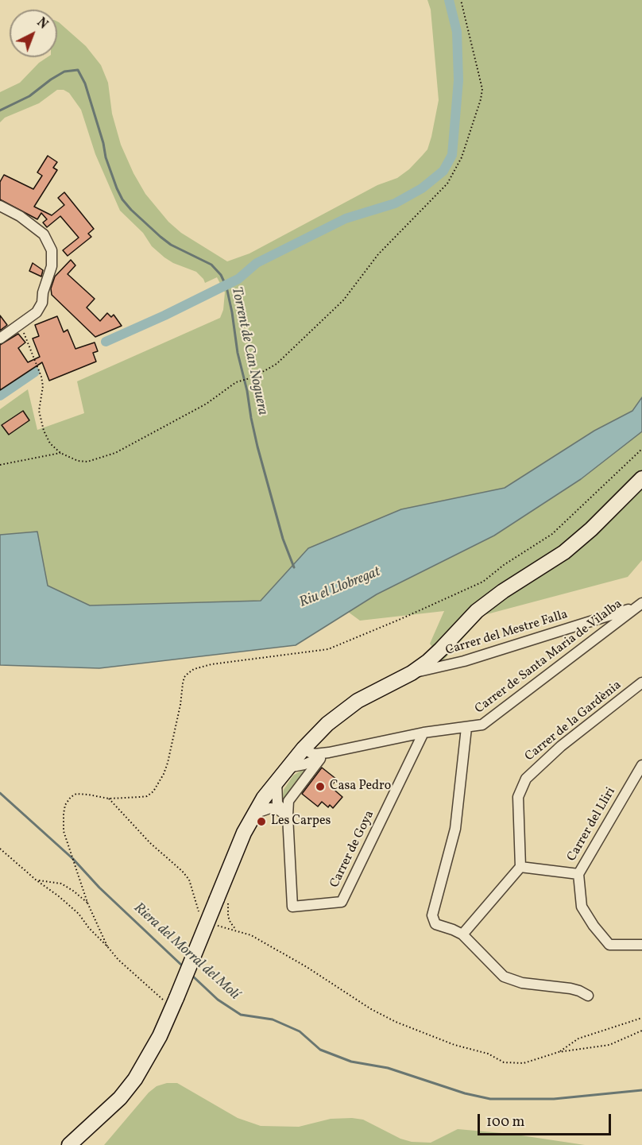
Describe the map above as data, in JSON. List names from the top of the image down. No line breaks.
{"streets":{"street":["Carrer del Mestre Falla","Carrer de Santa Maria de Vilalba","Carrer de la Gardènia","Carrer del Lliri","Carrer de Goya"]},"crossings":[["Carrer del Mestre Falla","Carrer de Santa Maria de Vilalba"],["Carrer de Santa Maria de Vilalba","Carrer de Goya"]],"water":["Torrent de Can Noguera","Riu el Llobregat","Riera del Morral del Molí"],"places":["Casa Pedro","Les Carpes"],"scale_bar":"100 m","north":"top right"}
